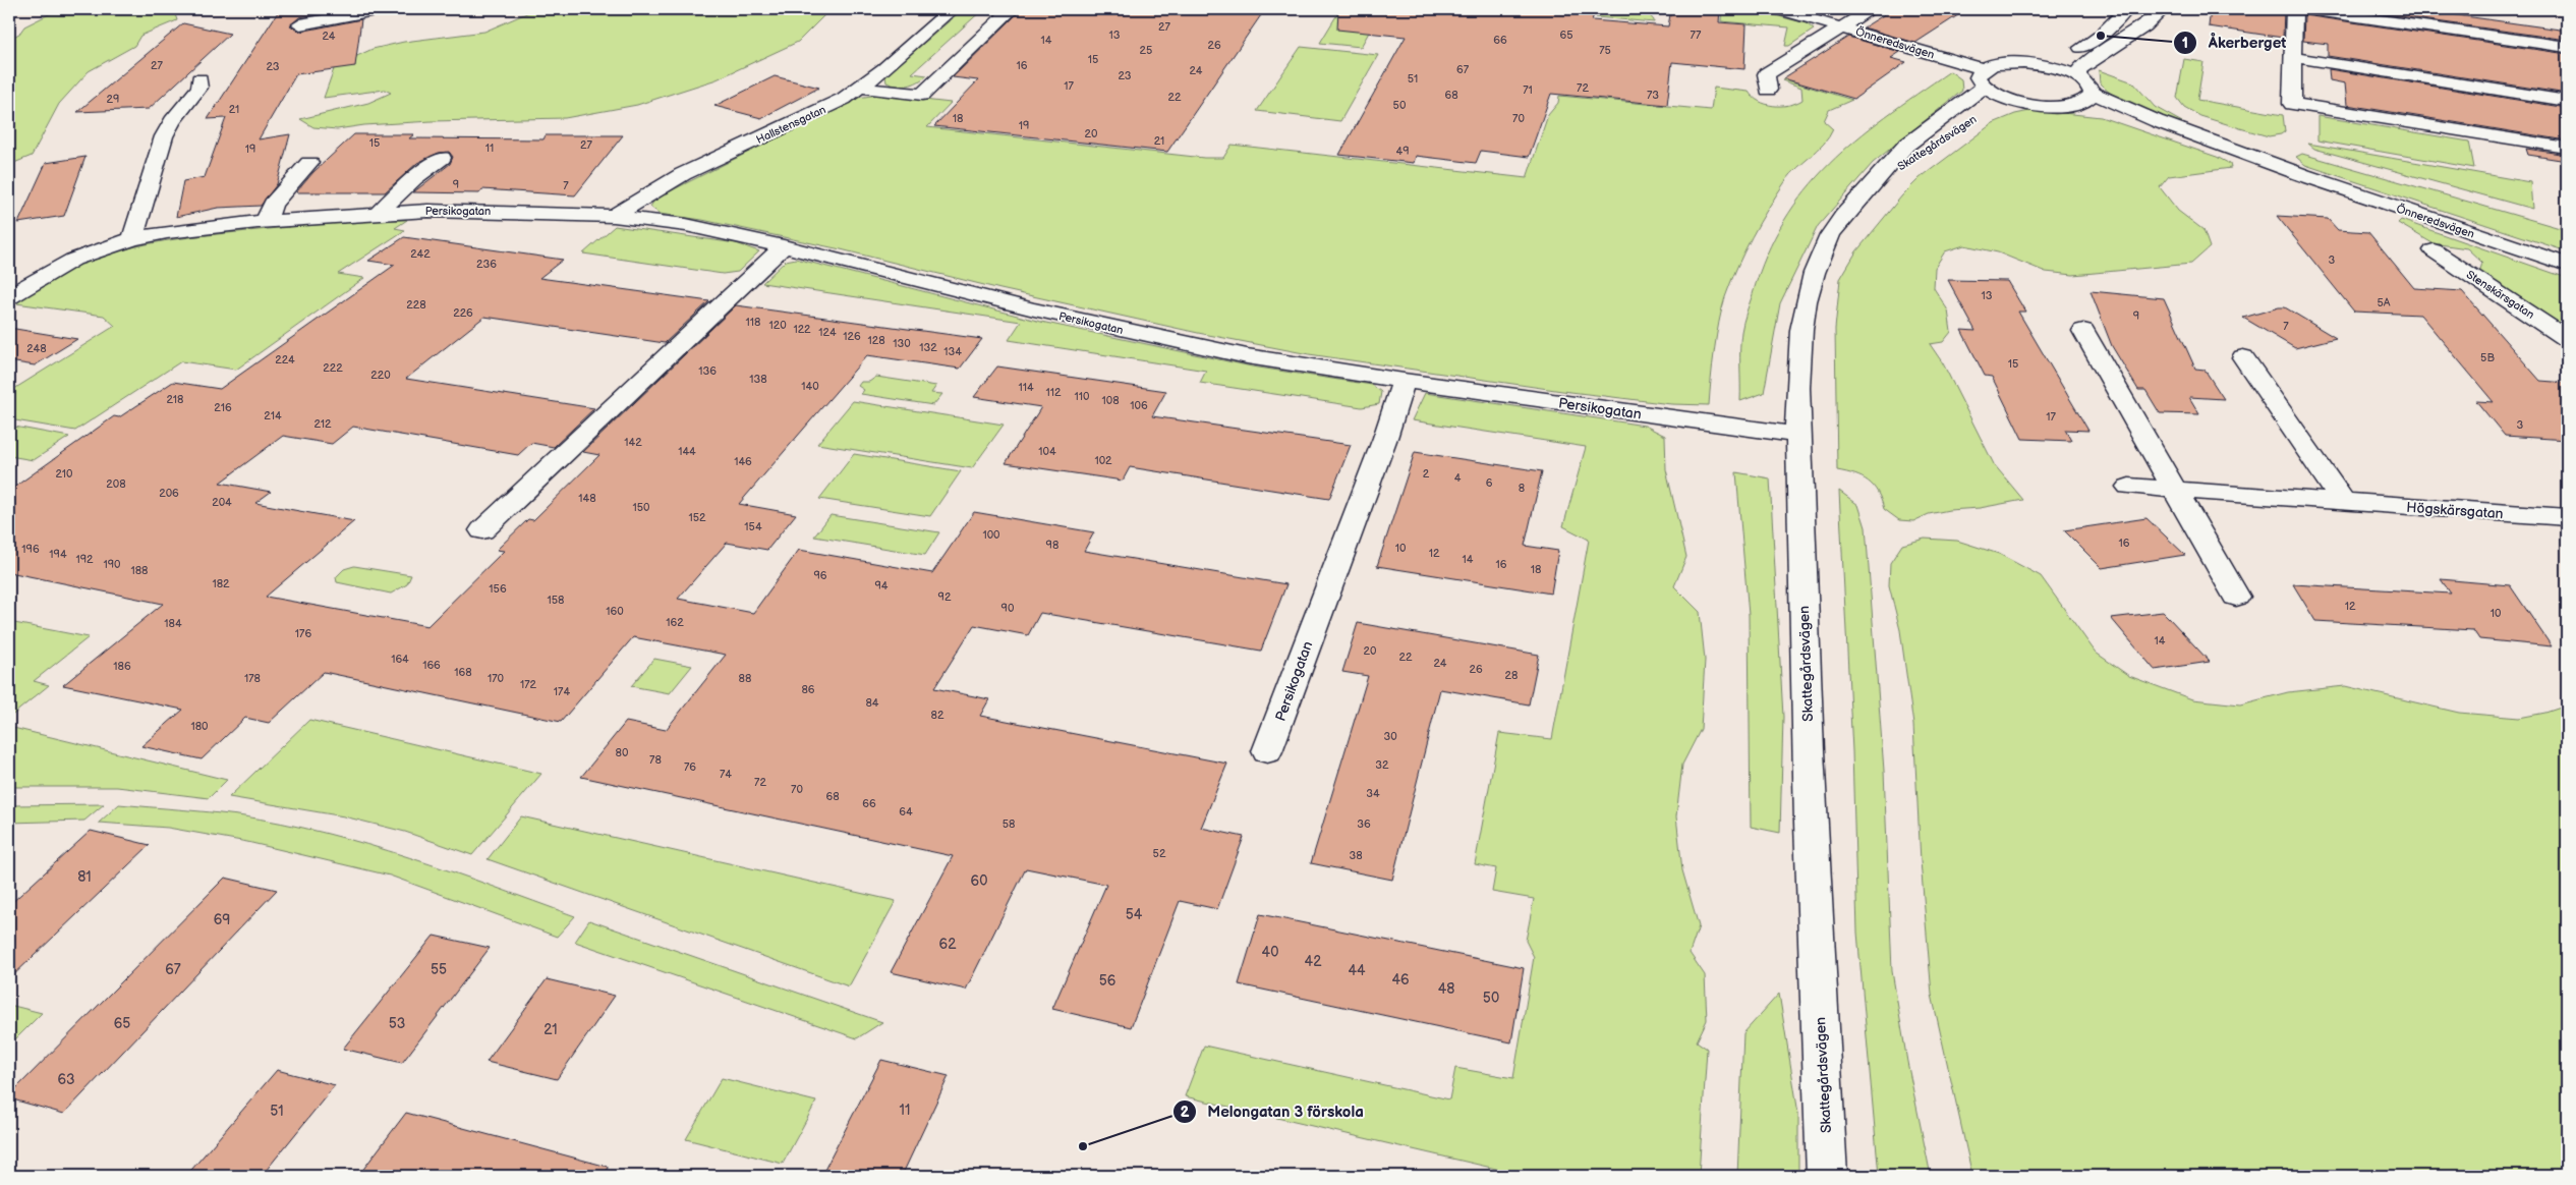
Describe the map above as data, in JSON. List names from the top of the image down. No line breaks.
{"streets":{"street":["Önneredsvägen","Hallstensgatan","Skattegårdsvägen","Persikogatan","Stenskärsgatan","Högskärsgatan"]},"crossings":[["Önneredsvägen","Skattegårdsvägen"],["Hallstensgatan","Persikogatan"],["Skattegårdsvägen","Persikogatan"]],"places":["Åkerberget","Melongatan 3 förskola"],"house_numbers":["27","13","65","77","24","14","66","26","25","75","15","27","16","23","67","24","23","51","17","72","71","68","73","22","29","50","21","18","70","19","20","21","15","27","11","19","49","9","7","242","3","236","13","5A","228","226","9","118","120","7","122","124","126","128","130","132","248","134","5B","224","15","222","136","220","138","140","114","112","110","218","108","106","216","214","17","212","3","142","144","104","102","146","210","2","4","6","208","8","206","148","204","150","152","154","100","16","98","10","196","12","194","192","14","190","16","18","188","96","182","94","156","92","158","12","90","160","10","162","184","176","14","20","22","164","24","166","186","26","168","28","178","170","88","172","86","174","84","82","180","30","80","78","32","76","74","72","70","34","68","66","64","58","36","52","38","81","60","54","69","62","40","42","67","55","44","46","56","48","50","65","53","21","63","11","51"]}
